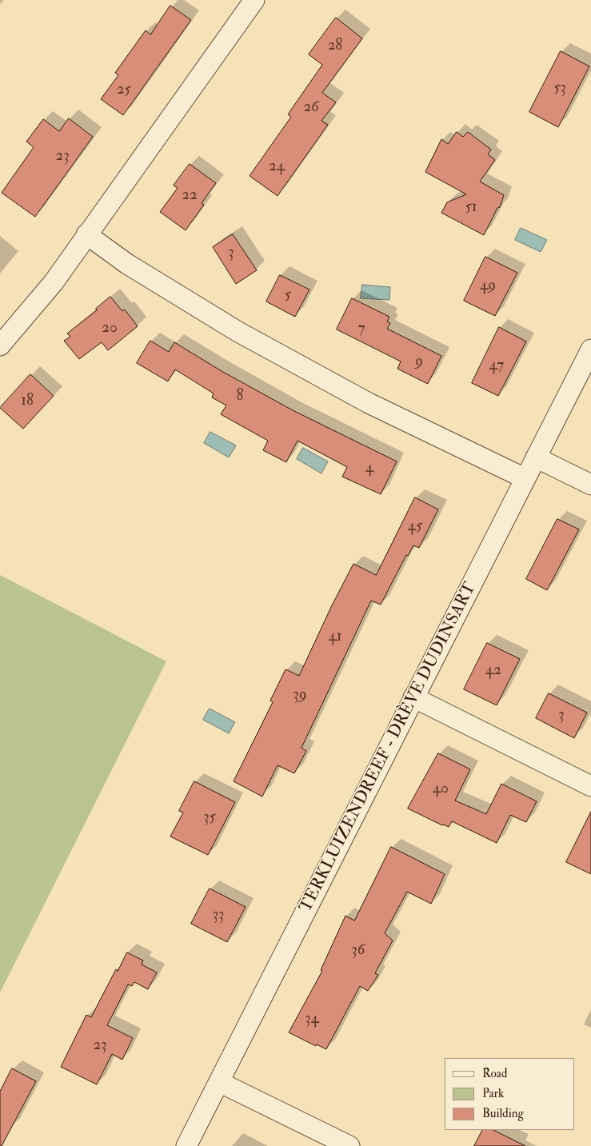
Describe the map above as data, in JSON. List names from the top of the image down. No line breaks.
{"streets":{"street":["TERKLUIZENDREEF - DRÈVE DUDINSART"]},"house_numbers":["28","53","25","26","23","24","22","51","3","49","5","20","7","9","47","8","18","4","45","41","42","39","3","40","35","33","36","34","23"],"legend":["Road","Park","Building"]}
